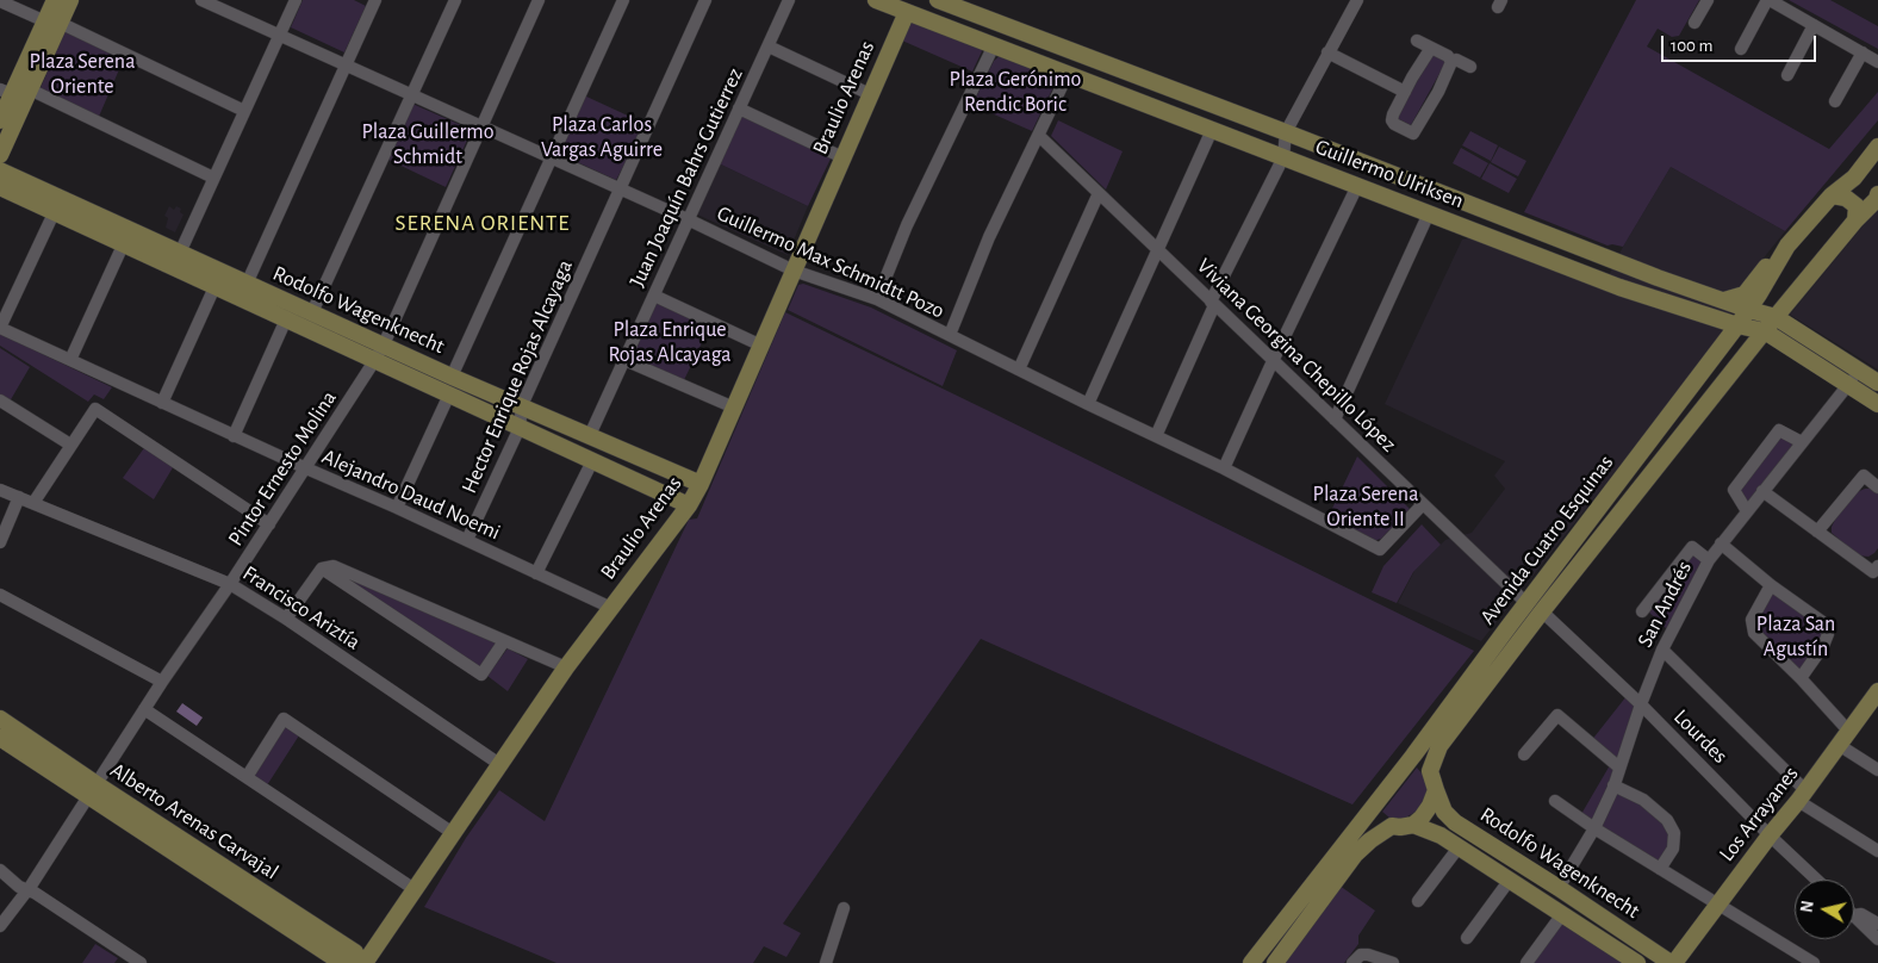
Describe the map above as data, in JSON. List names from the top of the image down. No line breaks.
{"streets":{"street":["Braulio Arenas","Guillermo Ulriksen","Juan Joaquín Bahrs Gutierrez","Guillermo Max Schmidtt Pozo","Rodolfo Wagenknecht","Viviana Georgina Chepillo López","Hector Enrique Rojas Alcayaga","Pintor Ernesto Molina","Alejandro Daud Noemi","Avenida Cuatro Esquinas","San Andrés","Francisco Ariztía","Lourdes","Los Arrayanes","Alberto Arenas Carvajal"]},"crossings":[["Braulio Arenas","Guillermo Ulriksen"],["Braulio Arenas","Guillermo Max Schmidtt Pozo"],["Braulio Arenas","Rodolfo Wagenknecht"],["Braulio Arenas","Alejandro Daud Noemi"],["Braulio Arenas","Francisco Ariztía"],["Guillermo Ulriksen","Avenida Cuatro Esquinas"],["Guillermo Ulriksen","San Andrés"],["Juan Joaquín Bahrs Gutierrez","Guillermo Max Schmidtt Pozo"],["Juan Joaquín Bahrs Gutierrez","Rodolfo Wagenknecht"],["Guillermo Max Schmidtt Pozo","Viviana Georgina Chepillo López"],["Guillermo Max Schmidtt Pozo","Hector Enrique Rojas Alcayaga"],["Guillermo Max Schmidtt Pozo","Pintor Ernesto Molina"],["Rodolfo Wagenknecht","Hector Enrique Rojas Alcayaga"],["Rodolfo Wagenknecht","Pintor Ernesto Molina"],["Rodolfo Wagenknecht","San Andrés"],["Rodolfo Wagenknecht","Los Arrayanes"],["Viviana Georgina Chepillo López","Avenida Cuatro Esquinas"],["Hector Enrique Rojas Alcayaga","Alejandro Daud Noemi"],["Pintor Ernesto Molina","Alejandro Daud Noemi"],["Pintor Ernesto Molina","Francisco Ariztía"],["Pintor Ernesto Molina","Alberto Arenas Carvajal"],["Avenida Cuatro Esquinas","Lourdes"],["San Andrés","Lourdes"],["Lourdes","Los Arrayanes"]],"districts":["SERENA ORIENTE"],"parks":["Plaza Serena Oriente","Plaza Gerónimo Rendic Boric","Plaza Carlos Vargas Aguirre","Plaza Guillermo Schmidt","Plaza Enrique Rojas Alcayaga","Plaza Serena Oriente II","Plaza San Agustín"],"scale_bar":"100 m","north":"left"}
